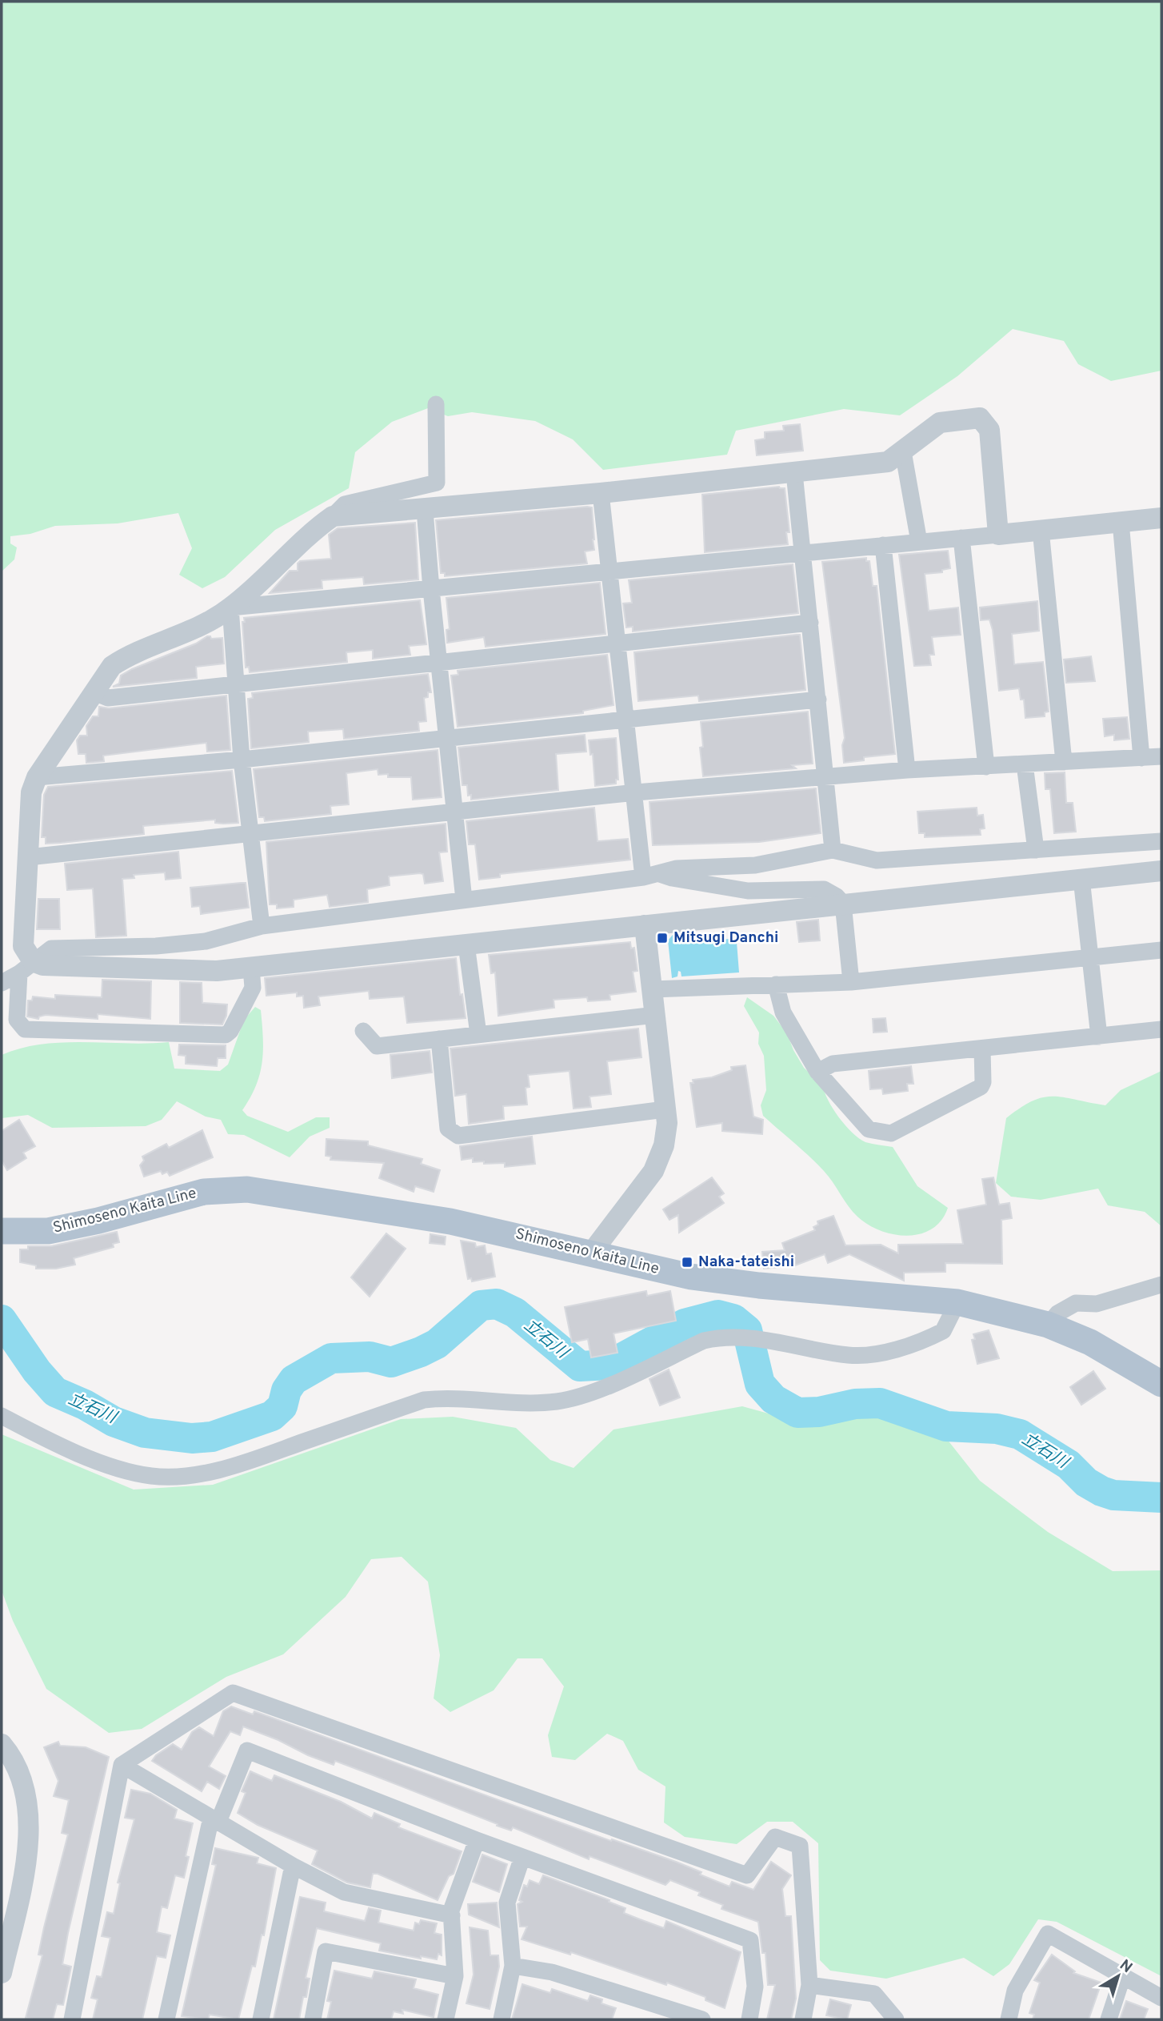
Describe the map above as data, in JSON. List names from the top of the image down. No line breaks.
{"streets":{"main road":["Shimoseno Kaita Line"]},"water":["立石川"],"places":{"transit":["Mitsugi Danchi","Naka-tateishi"]},"north":"top right"}
